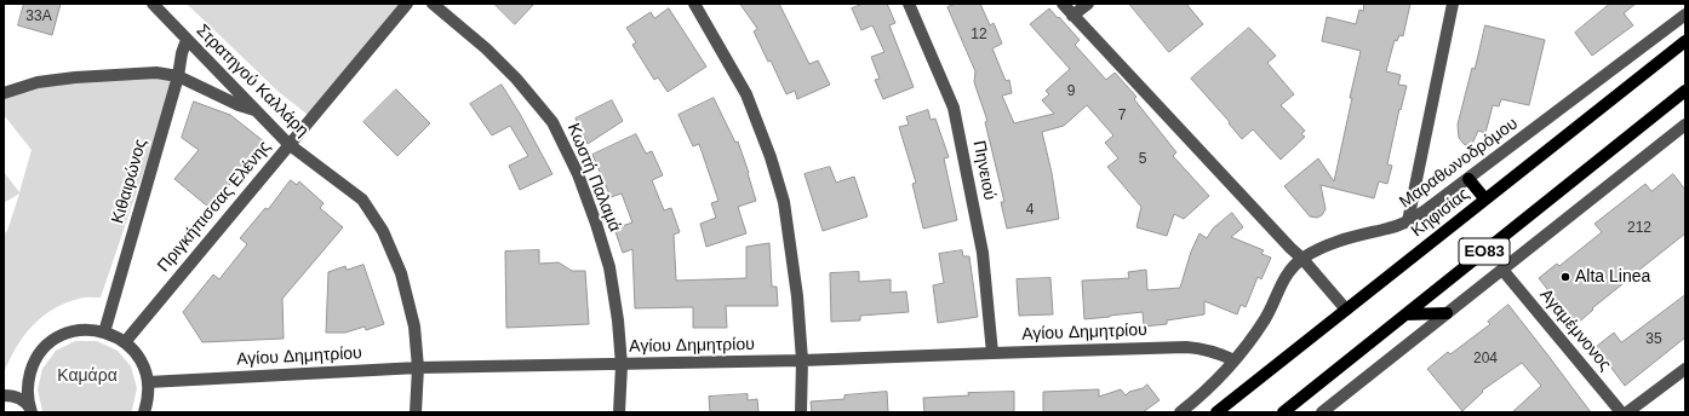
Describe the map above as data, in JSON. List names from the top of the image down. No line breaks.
{"streets":{"main road":["Κηφισίας","ΕΟ83"],"street":["Στρατηγού Καλλάρη","Μαραθωνοδρόμου","Πηνειού","Κωστή Παλαμά","Κιθαιρώνος","Πριγκήπισσας Ελένης","Αγαμέμνονος","Αγίου Δημητρίου"]},"crossings":[["Στρατηγού Καλλάρη","Κιθαιρώνος"],["Στρατηγού Καλλάρη","Πριγκήπισσας Ελένης"],["Στρατηγού Καλλάρη","Αγίου Δημητρίου"],["Μαραθωνοδρόμου","Αγίου Δημητρίου"],["Πηνειού","Αγίου Δημητρίου"],["Κωστή Παλαμά","Αγίου Δημητρίου"]],"parks":["Καμάρα"],"places":["Alta Linea"],"house_numbers":["33A","12","9","7","5","4","212","35","204"]}
